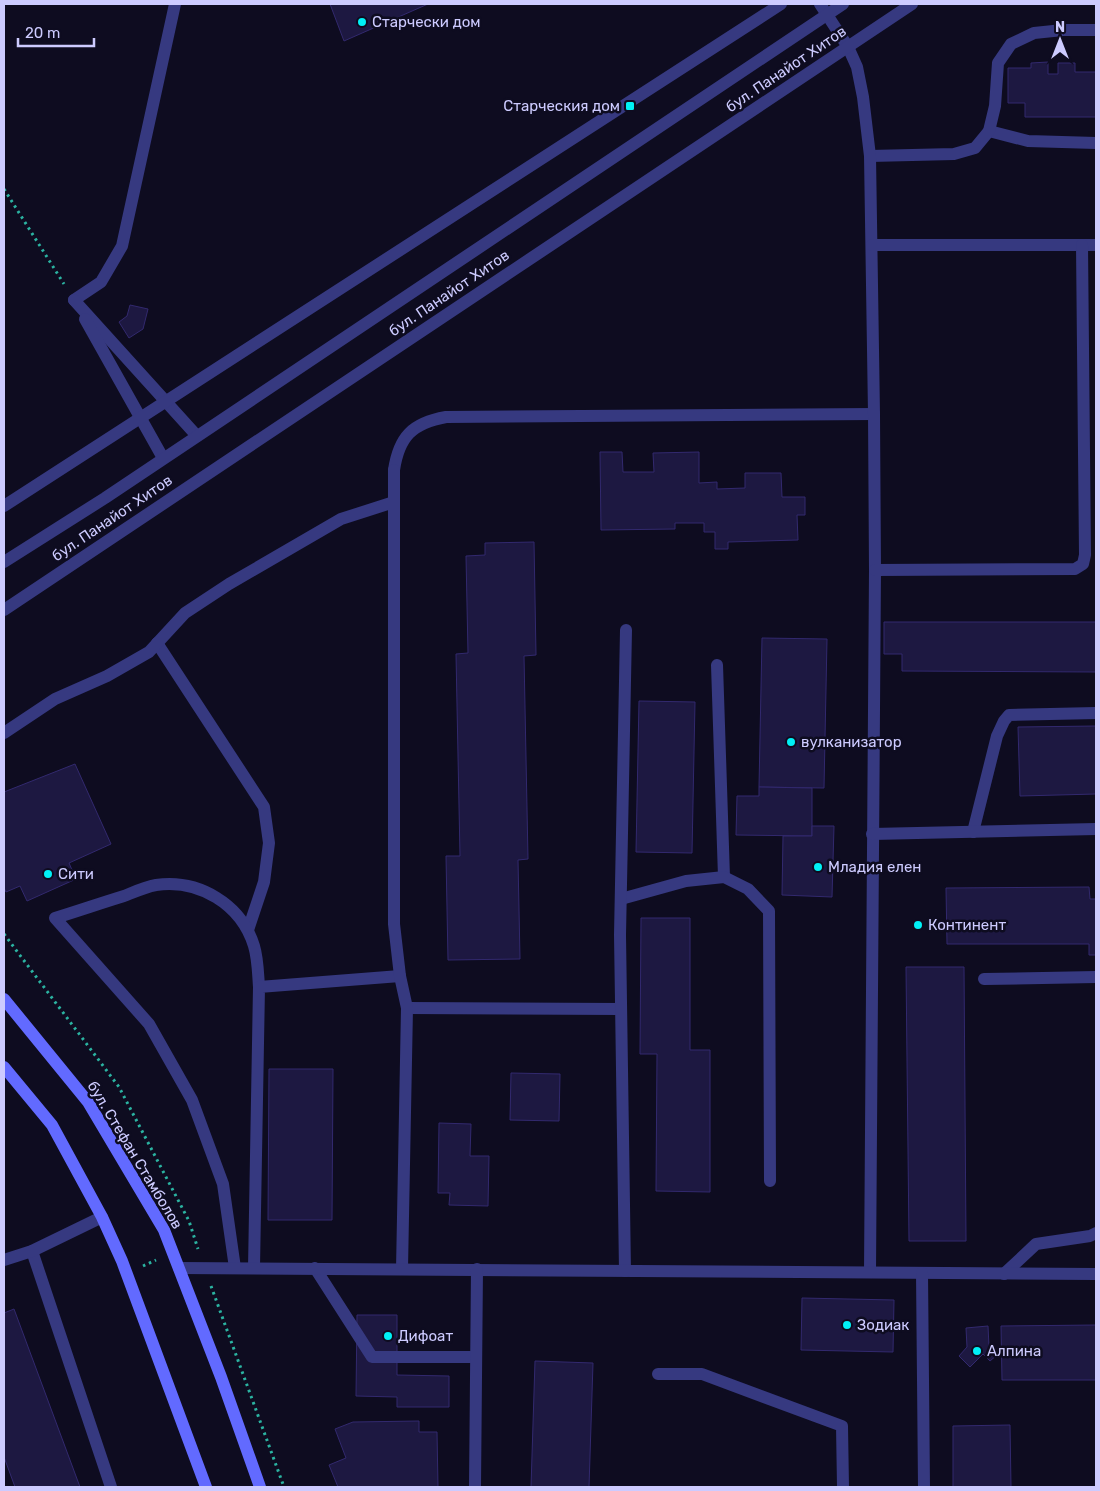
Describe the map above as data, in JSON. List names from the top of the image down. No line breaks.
{"streets":{"main road":["бул. Стефан Стамболов"],"street":["бул. Панайот Хитов"]},"places":{"other":["Старчески дом","вулканизатор","Младия елен","Сити","Континент","Зодиак","Дифоат","Алпина"],"transit":["Старческия дом"]},"scale_bar":"20 m","north":"top"}
